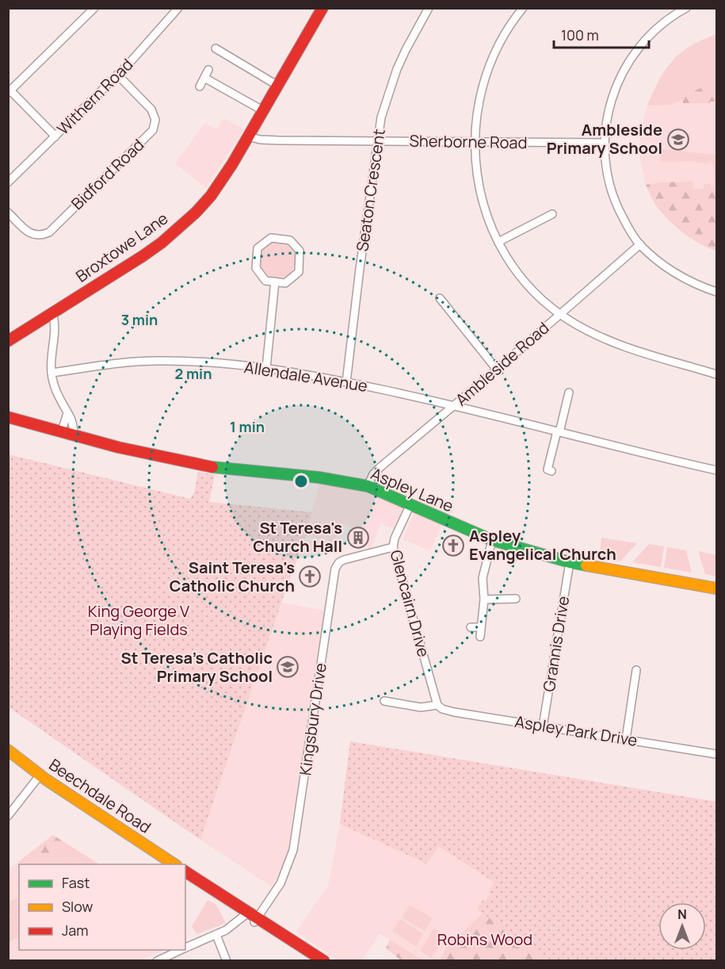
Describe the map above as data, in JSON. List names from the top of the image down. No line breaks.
{"streets":{"main road":["Broxtowe Lane","Aspley Lane","Beechdale Road"],"street":["Withern Road","Sherborne Road","Bidford Road","Seaton Crescent","Ambleside Road","Allendale Avenue","Glencairn Drive","Grannis Drive","Kingsbury Drive","Aspley Park Drive"]},"crossings":[["Withern Road","Bidford Road"],["Sherborne Road","Seaton Crescent"],["Sherborne Road","Broxtowe Lane"],["Seaton Crescent","Allendale Avenue"],["Ambleside Road","Allendale Avenue"],["Ambleside Road","Aspley Lane"],["Aspley Lane","Glencairn Drive"],["Aspley Lane","Grannis Drive"],["Glencairn Drive","Kingsbury Drive"],["Glencairn Drive","Aspley Park Drive"],["Grannis Drive","Aspley Park Drive"]],"parks":["King George V Playing Fields","Robins Wood"],"places":{"school or university":["Ambleside Primary School","St Teresa's Catholic Primary School"],"building":["St Teresa's Church Hall"],"church":["Aspley Evangelical Church","Saint Teresa's Catholic Church"]},"legend":["Fast","Slow","Jam"],"scale_bar":"100 m","north":"top","rings":["3 min","2 min","1 min"]}
